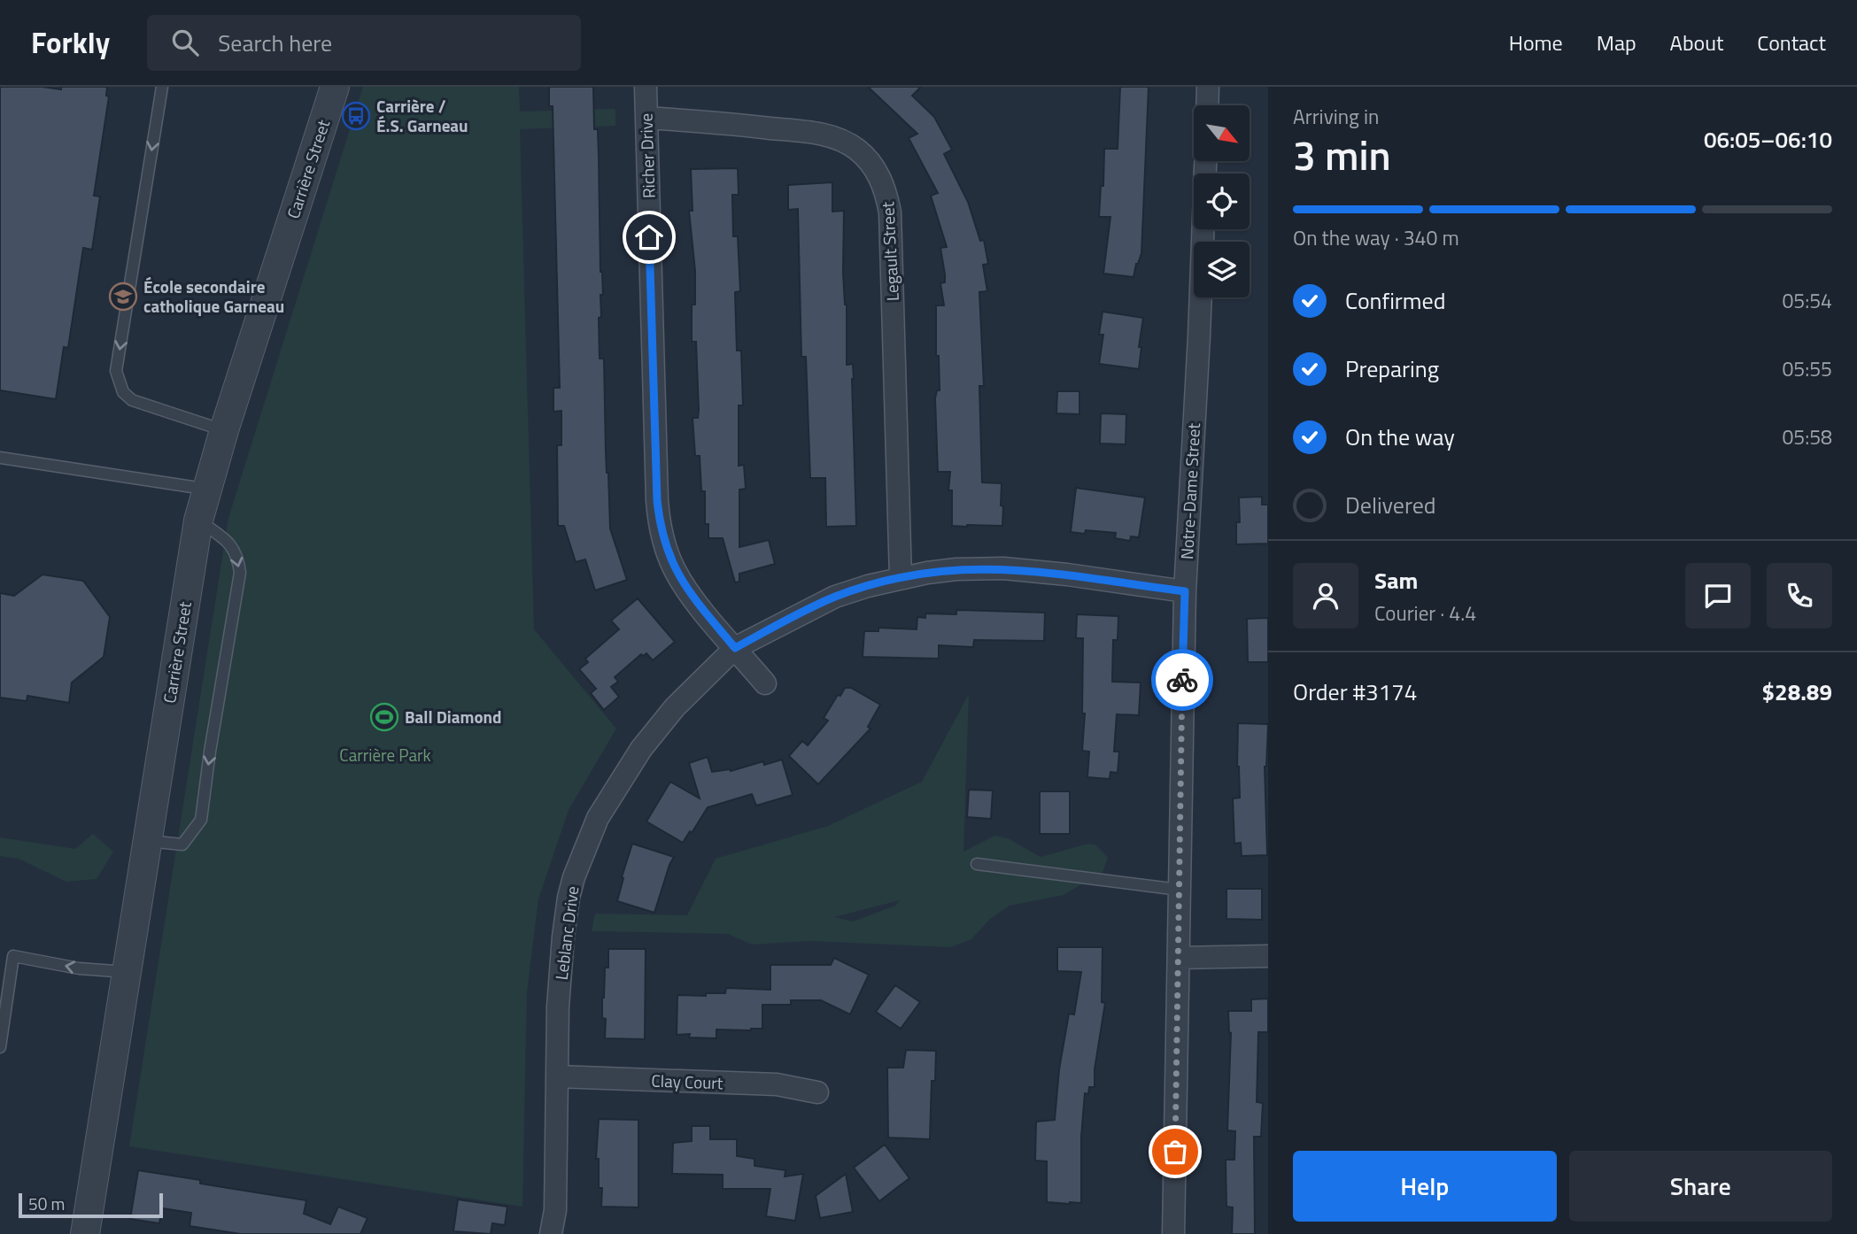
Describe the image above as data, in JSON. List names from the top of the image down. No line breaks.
{"streets":{"street":["Richer Drive","Carrière Street","Legault Street","Notre-Dame Street","Leblanc Drive","Clay Court"]},"crossings":[["Richer Drive","Legault Street"],["Richer Drive","Leblanc Drive"],["Legault Street","Leblanc Drive"],["Notre-Dame Street","Leblanc Drive"],["Leblanc Drive","Clay Court"]],"parks":["Carrière Park"],"places":{"bus stop":["Carrière / É.S. Garneau"],"school or university":["École secondaire catholique Garneau"],"sports":["Ball Diamond"]},"scale_bar":"50 m","north":"bottom right","page":{"header":"Forkly","search":"Search here","nav":["Home","Map","About","Contact"],"heading":["3 min","Arriving in","06:05–06:10"],"panel":["Sam","Courier · 4.4","Order #3174","$28.89"],"bar":"On the way · 340 m","list":[["Confirmed","05:54"],["Preparing","05:55"],["On the way","05:58"],"Delivered"],"buttons":["Help","Share"],"scale":"50 m"}}
